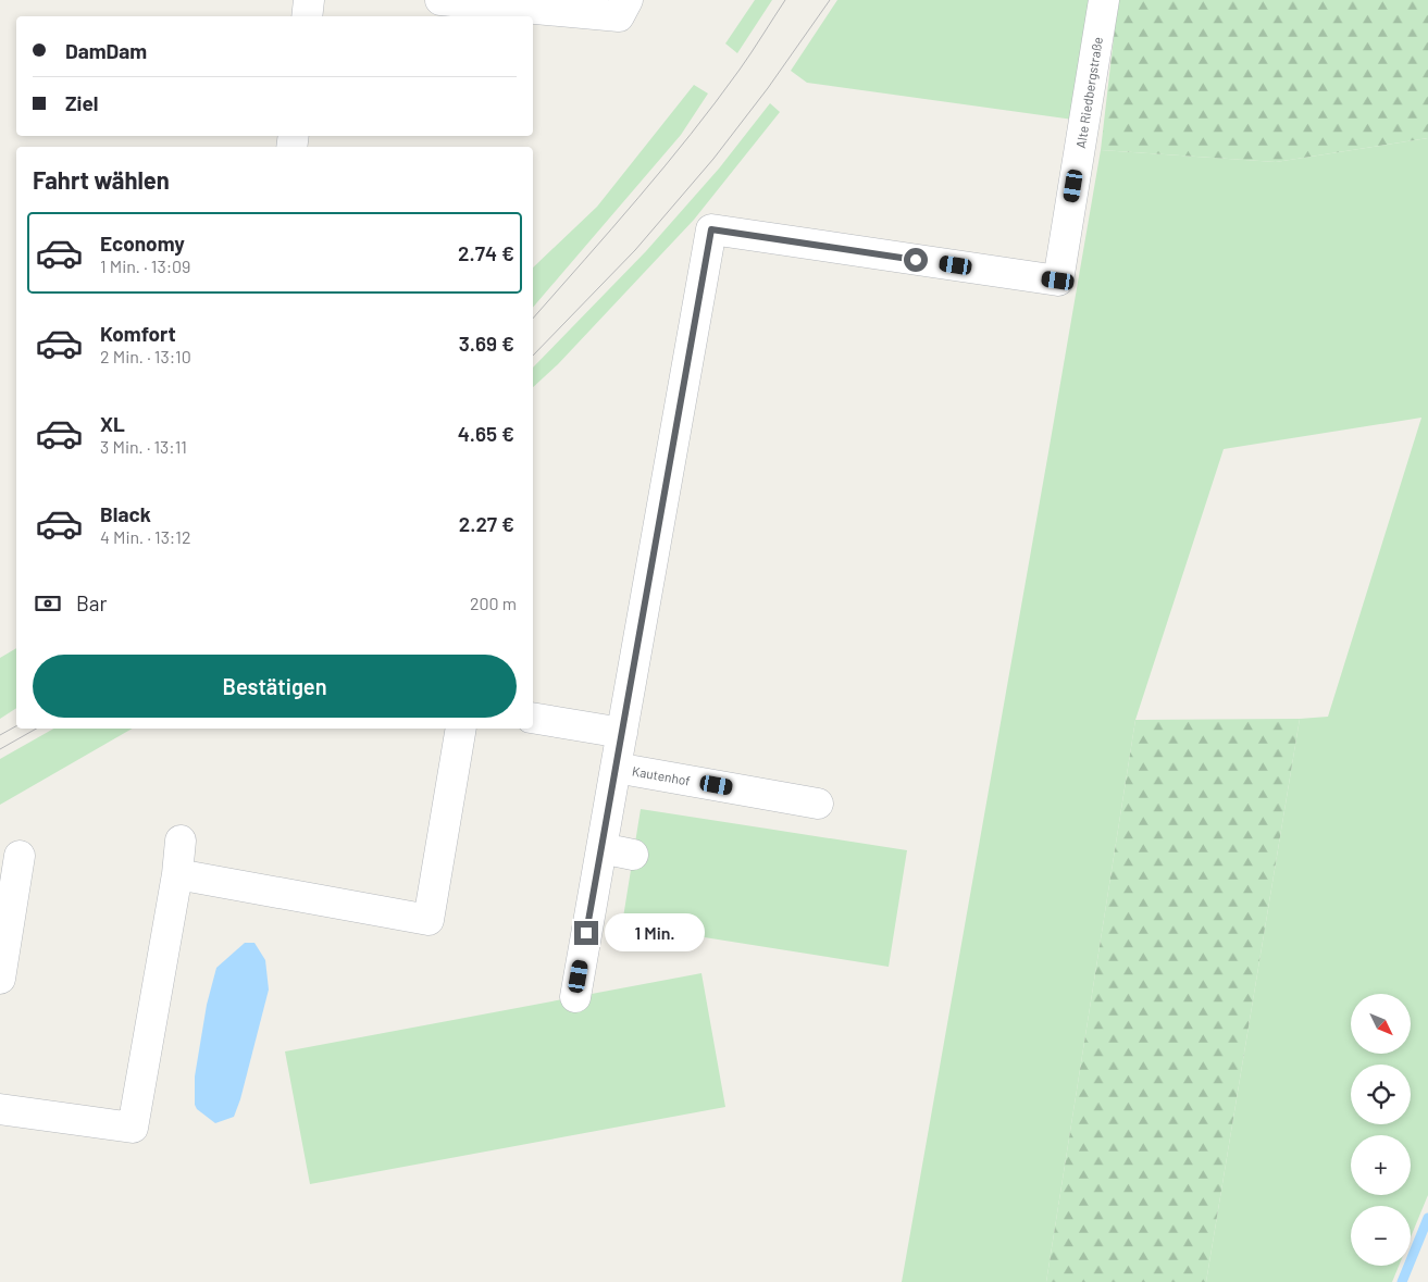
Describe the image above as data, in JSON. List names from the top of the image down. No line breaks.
{"streets":{"street":["Alte Riedbergstraße","Kautenhof"]},"crossings":[["Alte Riedbergstraße","Kautenhof"]],"north":"bottom right","page":{"banner":["DamDam","Ziel"],"heading":"Fahrt wählen","list":[{"name":"Economy","note":"1 Min. · 13:09","value":"2.74 €"},{"name":"Komfort","note":"2 Min. · 13:10","value":"3.69 €"},{"name":"XL","note":"3 Min. · 13:11","value":"4.65 €"},{"name":"Black","note":"4 Min. · 13:12","value":"2.27 €"}],"pay":["Bar","200 m"],"buttons":"Bestätigen","bubble":"1 Min.","map_buttons":["+","−"]}}
